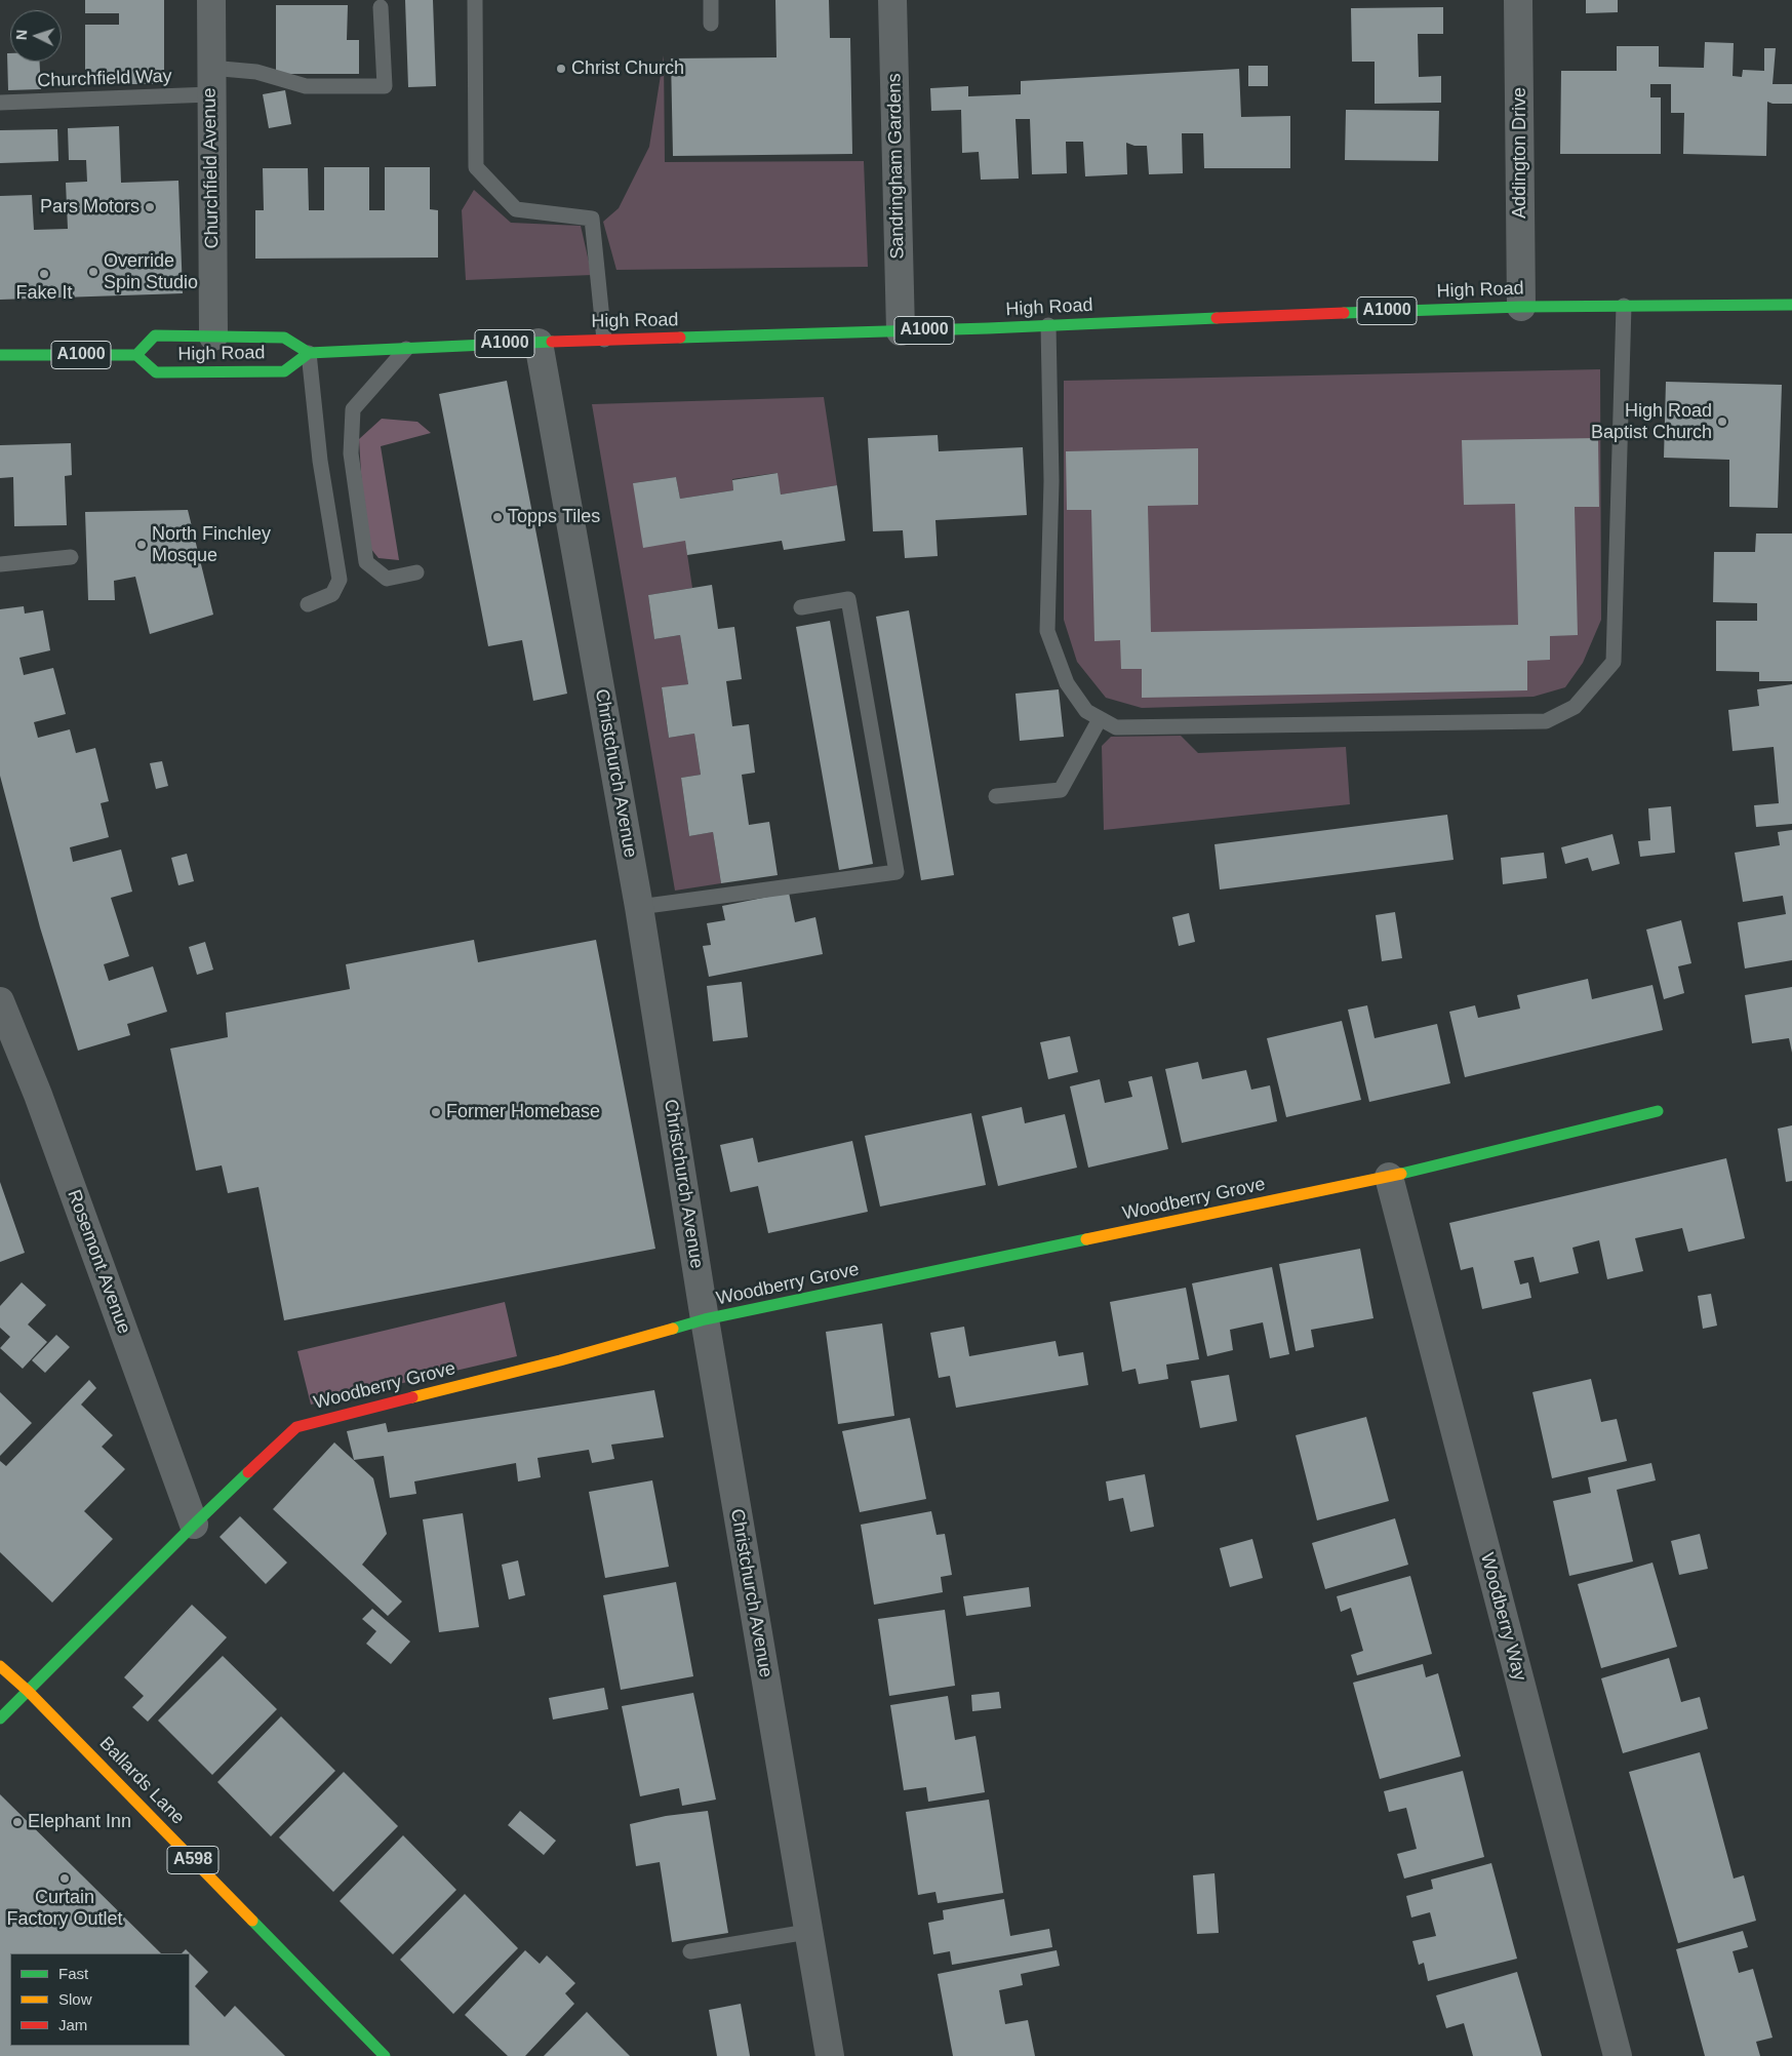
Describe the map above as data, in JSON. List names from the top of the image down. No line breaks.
{"streets":{"main road":["High Road","A1000","Woodberry Grove","Ballards Lane","A598"],"street":["Addington Drive","Sandringham Gardens","Churchfield Avenue","Christchurch Avenue","Rosemont Avenue","Woodberry Way"],"lane":["Churchfield Way"]},"crossings":[["Churchfield Way","Churchfield Avenue"],["Addington Drive","High Road"],["Sandringham Gardens","High Road"],["Churchfield Avenue","High Road"],["High Road","A1000"],["High Road","Christchurch Avenue"],["Christchurch Avenue","Woodberry Grove"],["Woodberry Grove","Rosemont Avenue"],["Woodberry Grove","Woodberry Way"],["Woodberry Grove","Ballards Lane"]],"places":["Christ Church","Pars Motors","Override Spin Studio","Fake It","High Road Baptist Church","Topps Tiles","North Finchley Mosque","Former Homebase","Elephant Inn","Curtain Factory Outlet"],"legend":["Fast","Slow","Jam"],"north":"left"}
